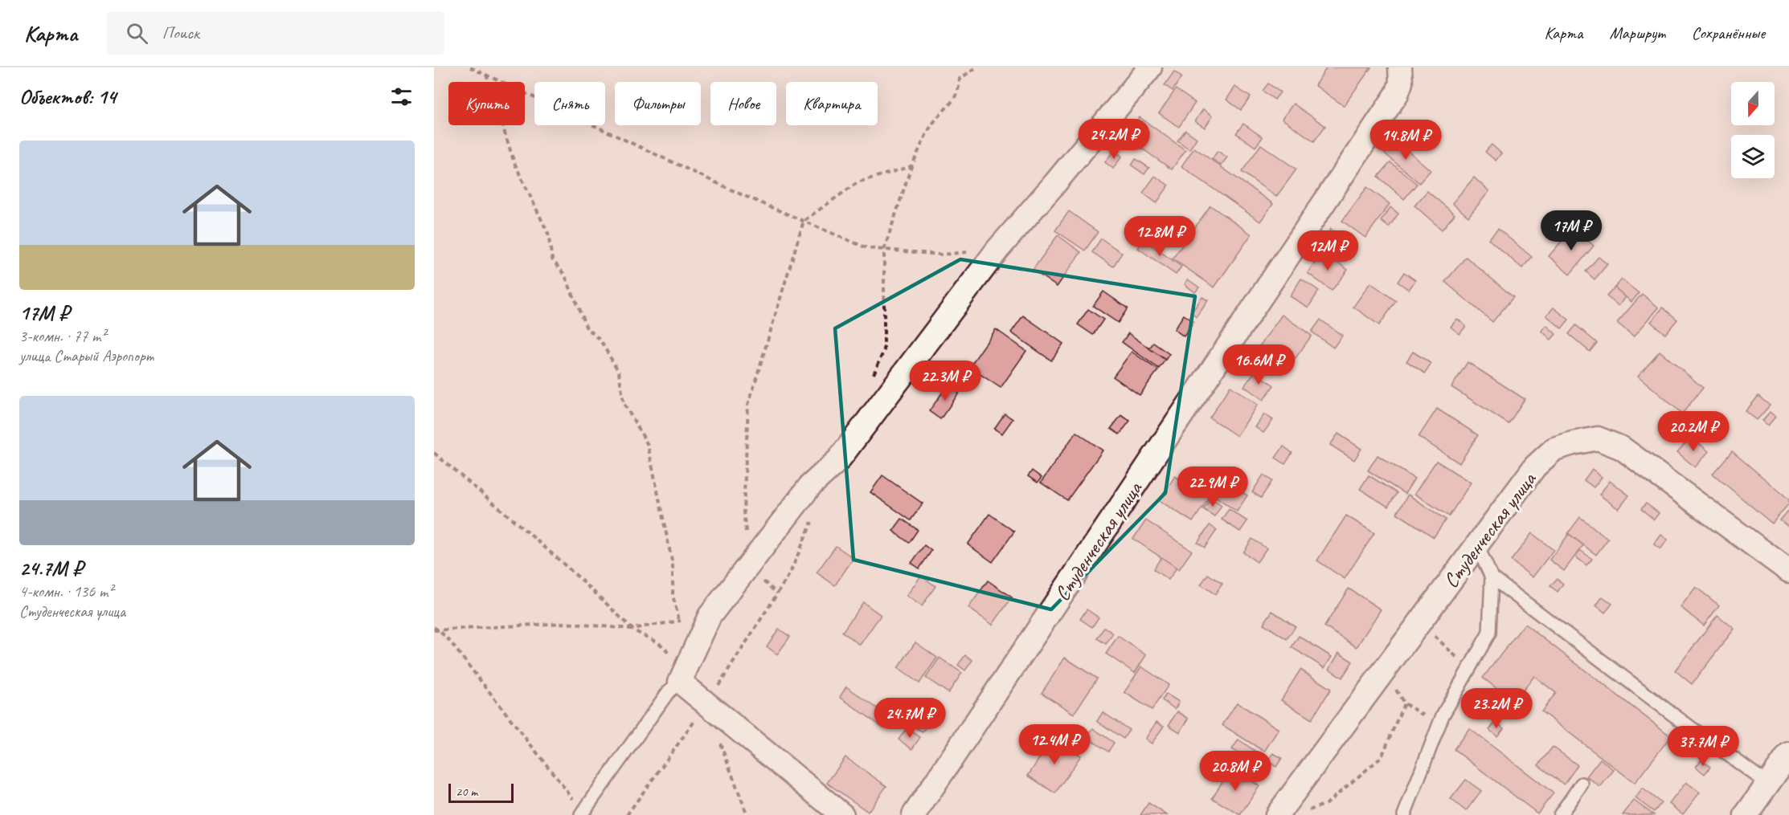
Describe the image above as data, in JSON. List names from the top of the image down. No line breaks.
{"streets":{"street":["Студенческая улица"]},"scale_bar":"20 m","north":"bottom","page":{"header":"Карта","search":"Поиск","nav":["Карта","Маршрут","Сохранённые"],"heading":"Объектов: 14","chip":["Купить","Снять","Фильтры","Новое","Квартира"],"price":["24.2M ₽","14.8M ₽","17M ₽","12.8M ₽","12M ₽","16.6M ₽","22.3M ₽","20.2M ₽","22.9M ₽","23.2M ₽","24.7M ₽","12.4M ₽","37.7M ₽","20.8M ₽"],"list":[{"name":"17M ₽","note":"3-комн. · 77 m² · улица Старый Аэропорт"},{"name":"24.7M ₽","note":"4-комн. · 136 m² · Студенческая улица"}],"scale":"20 m"}}
